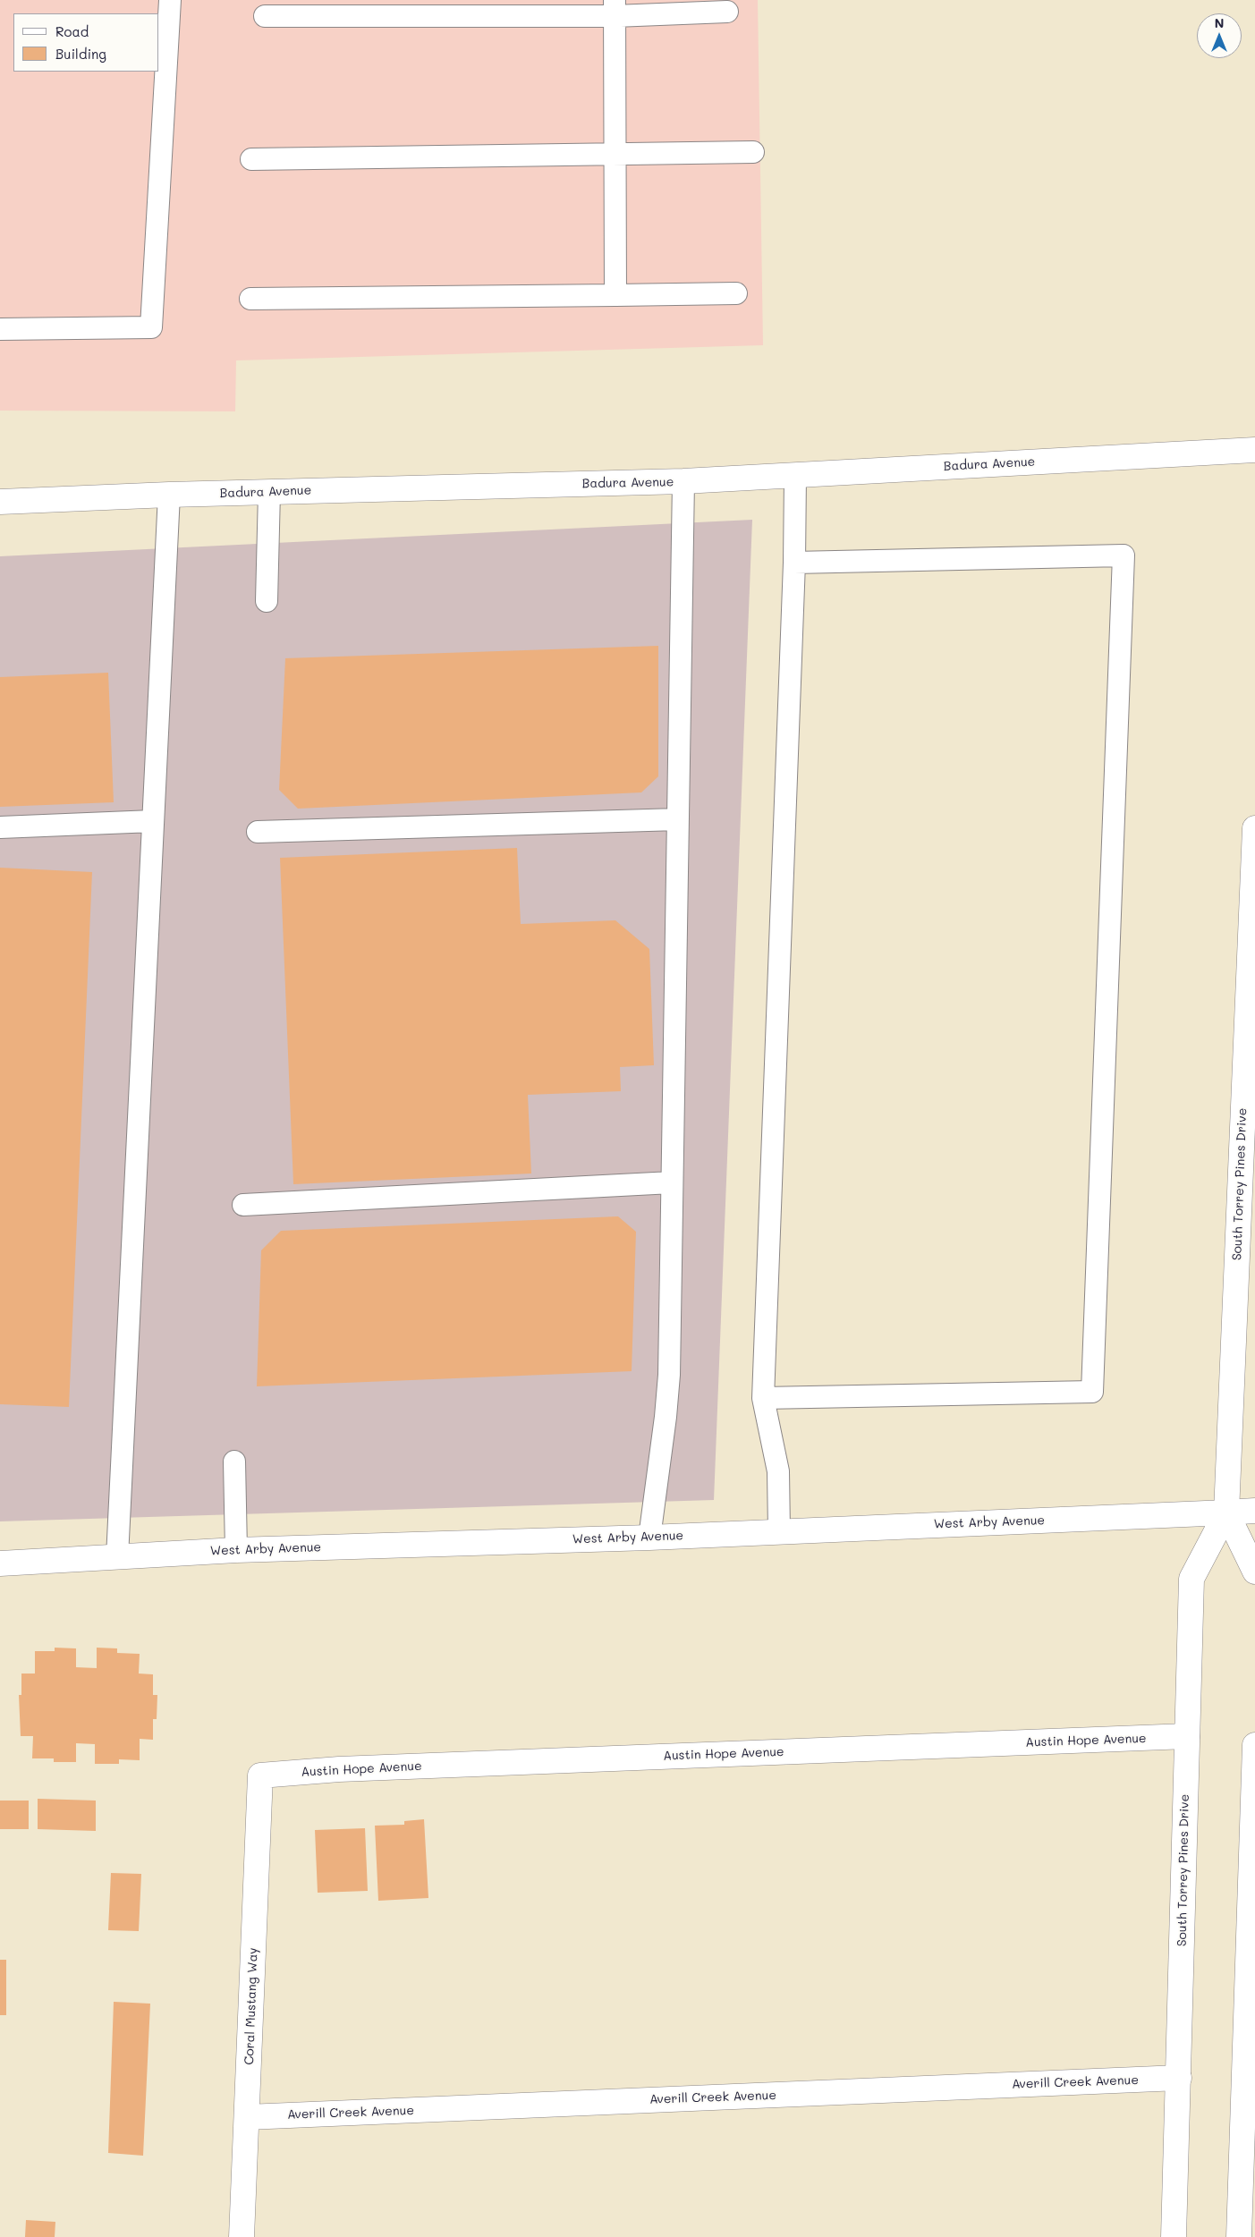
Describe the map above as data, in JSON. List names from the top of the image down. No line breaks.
{"streets":{"street":["Badura Avenue","South Torrey Pines Drive","West Arby Avenue","Austin Hope Avenue","Coral Mustang Way","Averill Creek Avenue"]},"crossings":[["South Torrey Pines Drive","West Arby Avenue"],["South Torrey Pines Drive","Austin Hope Avenue"],["South Torrey Pines Drive","Averill Creek Avenue"],["Austin Hope Avenue","Coral Mustang Way"],["Coral Mustang Way","Averill Creek Avenue"]],"legend":["Road","Building"],"north":"top"}
